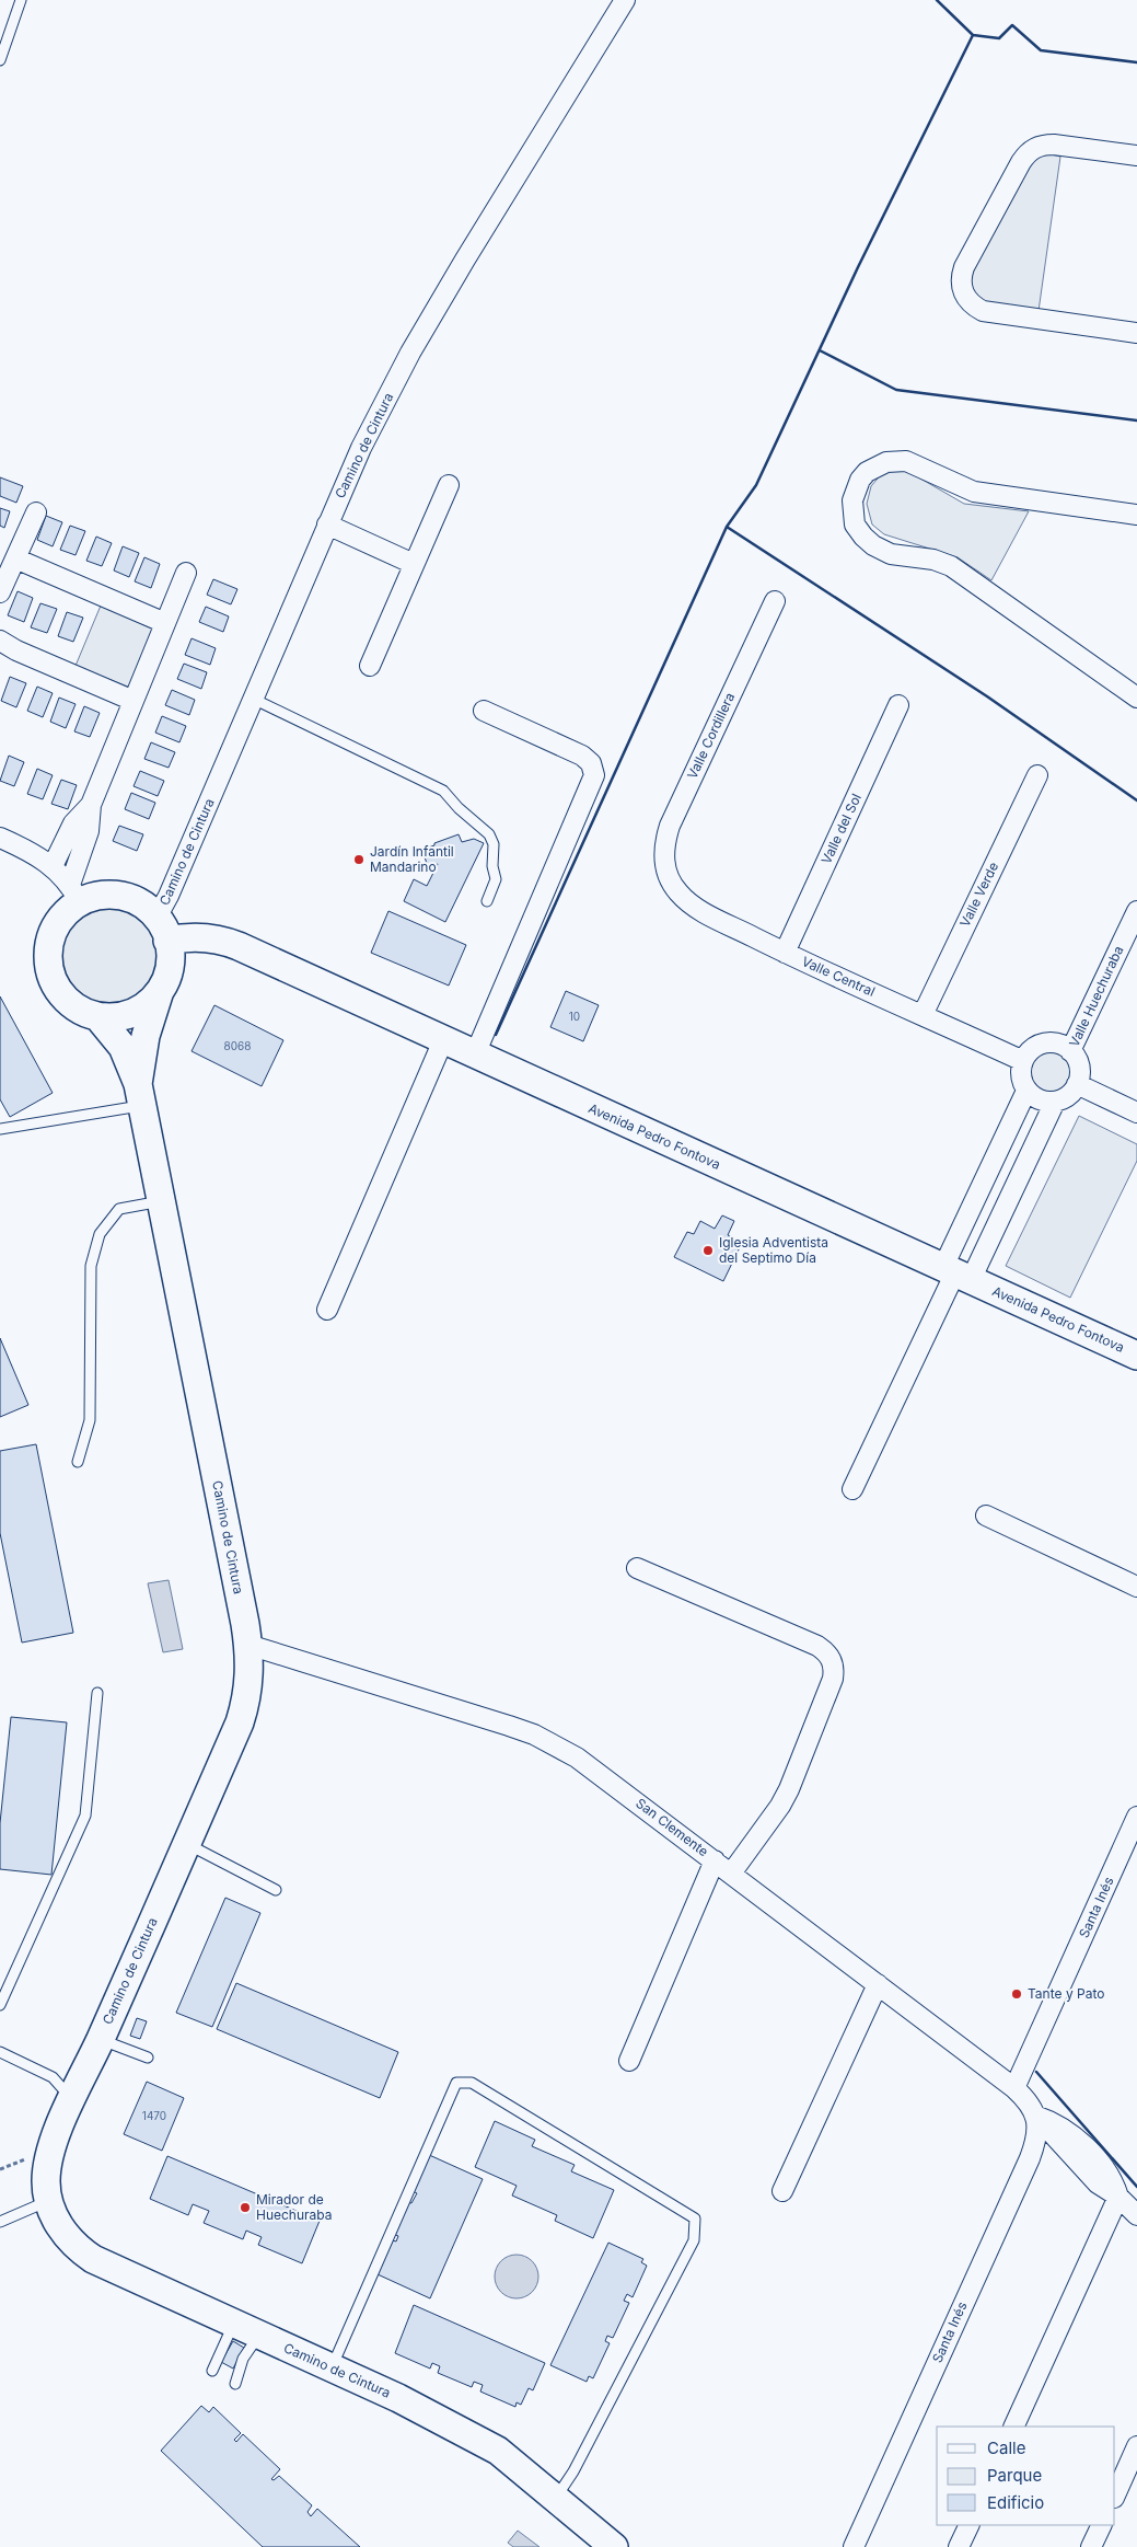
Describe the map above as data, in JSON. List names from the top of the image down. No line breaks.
{"streets":{"street":["Camino de Cintura","Valle Cordillera","Valle del Sol","Valle Verde","Valle Central","Valle Huechuraba","Avenida Pedro Fontova","San Clemente","Santa Inés"]},"crossings":[["Camino de Cintura","Avenida Pedro Fontova"],["Camino de Cintura","San Clemente"],["Valle Cordillera","Valle Central"],["Valle del Sol","Valle Central"],["Valle Verde","Valle Central"],["Valle Central","Valle Huechuraba"],["San Clemente","Santa Inés"]],"places":["Jardín Infantil Mandarino","Iglesia Adventista del Septimo Día","Tante y Pato","Mirador de Huechuraba"],"house_numbers":["10","8068","1470"],"legend":["Calle","Parque","Edificio"]}
